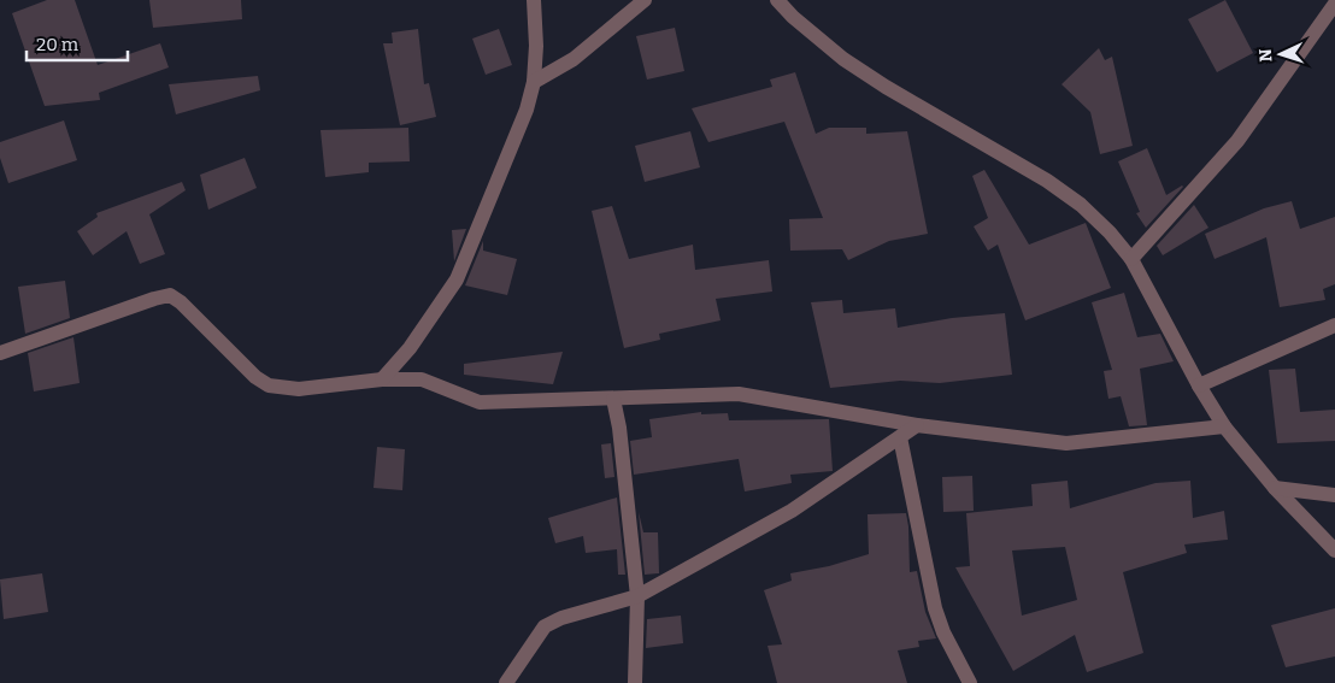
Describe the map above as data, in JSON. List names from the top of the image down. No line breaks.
{"scale_bar":"20 m","north":"left"}
